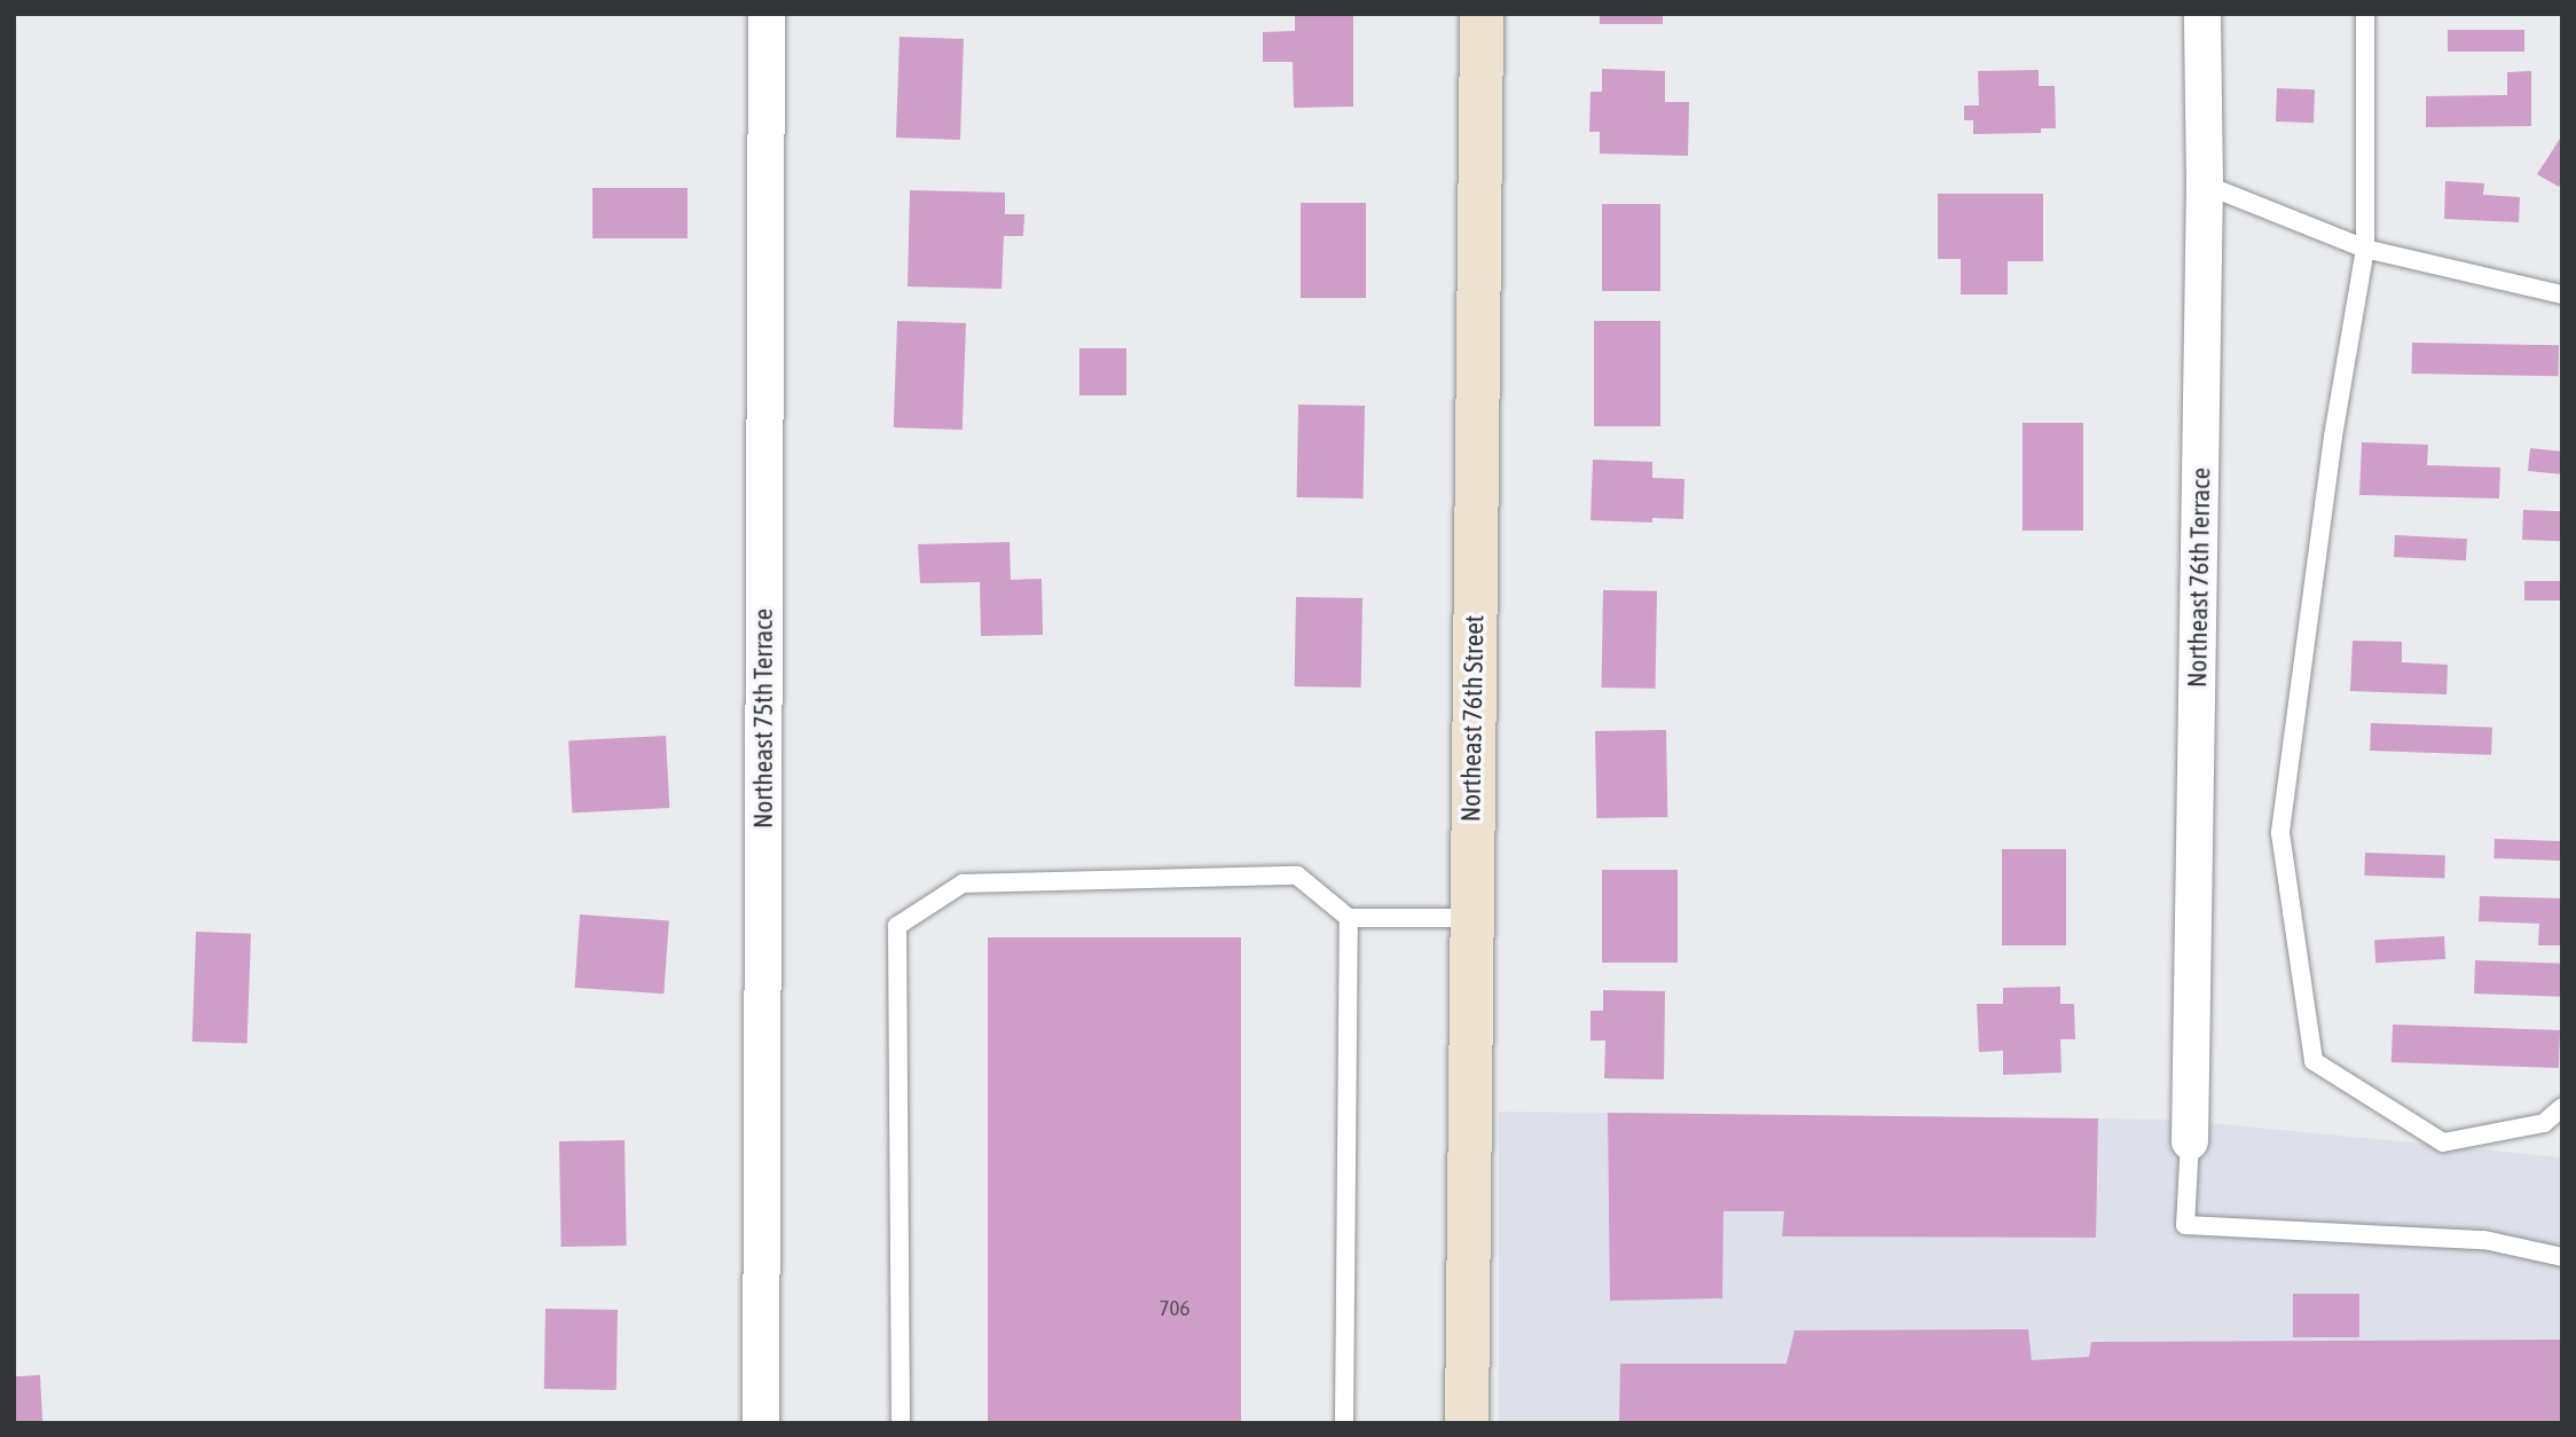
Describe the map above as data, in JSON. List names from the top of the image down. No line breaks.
{"streets":{"street":["Northeast 76th Terrace","Northeast 75th Terrace","Northeast 76th Street"]},"house_numbers":["706"]}
